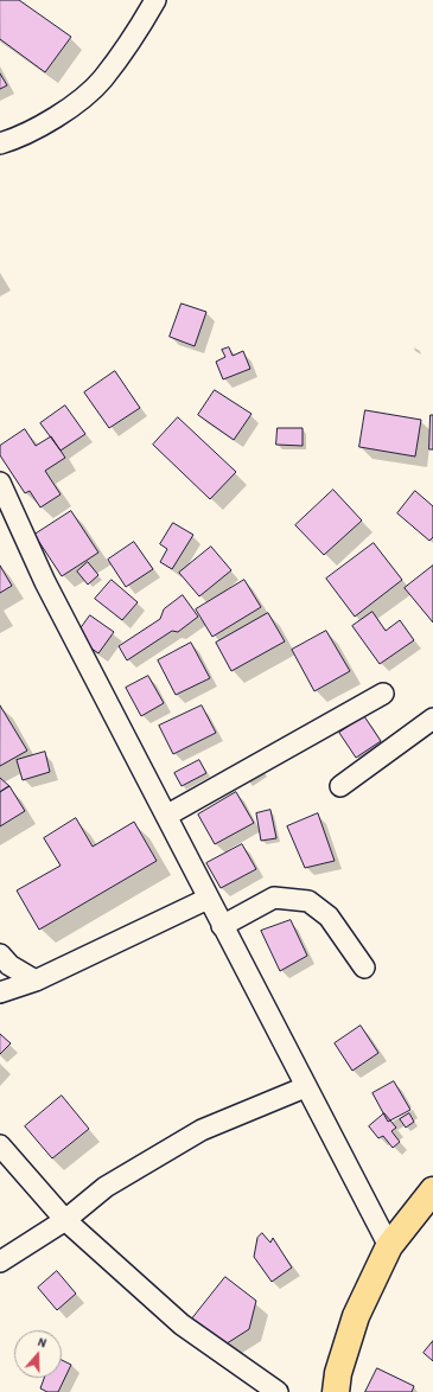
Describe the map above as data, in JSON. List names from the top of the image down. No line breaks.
{"north":"top"}
